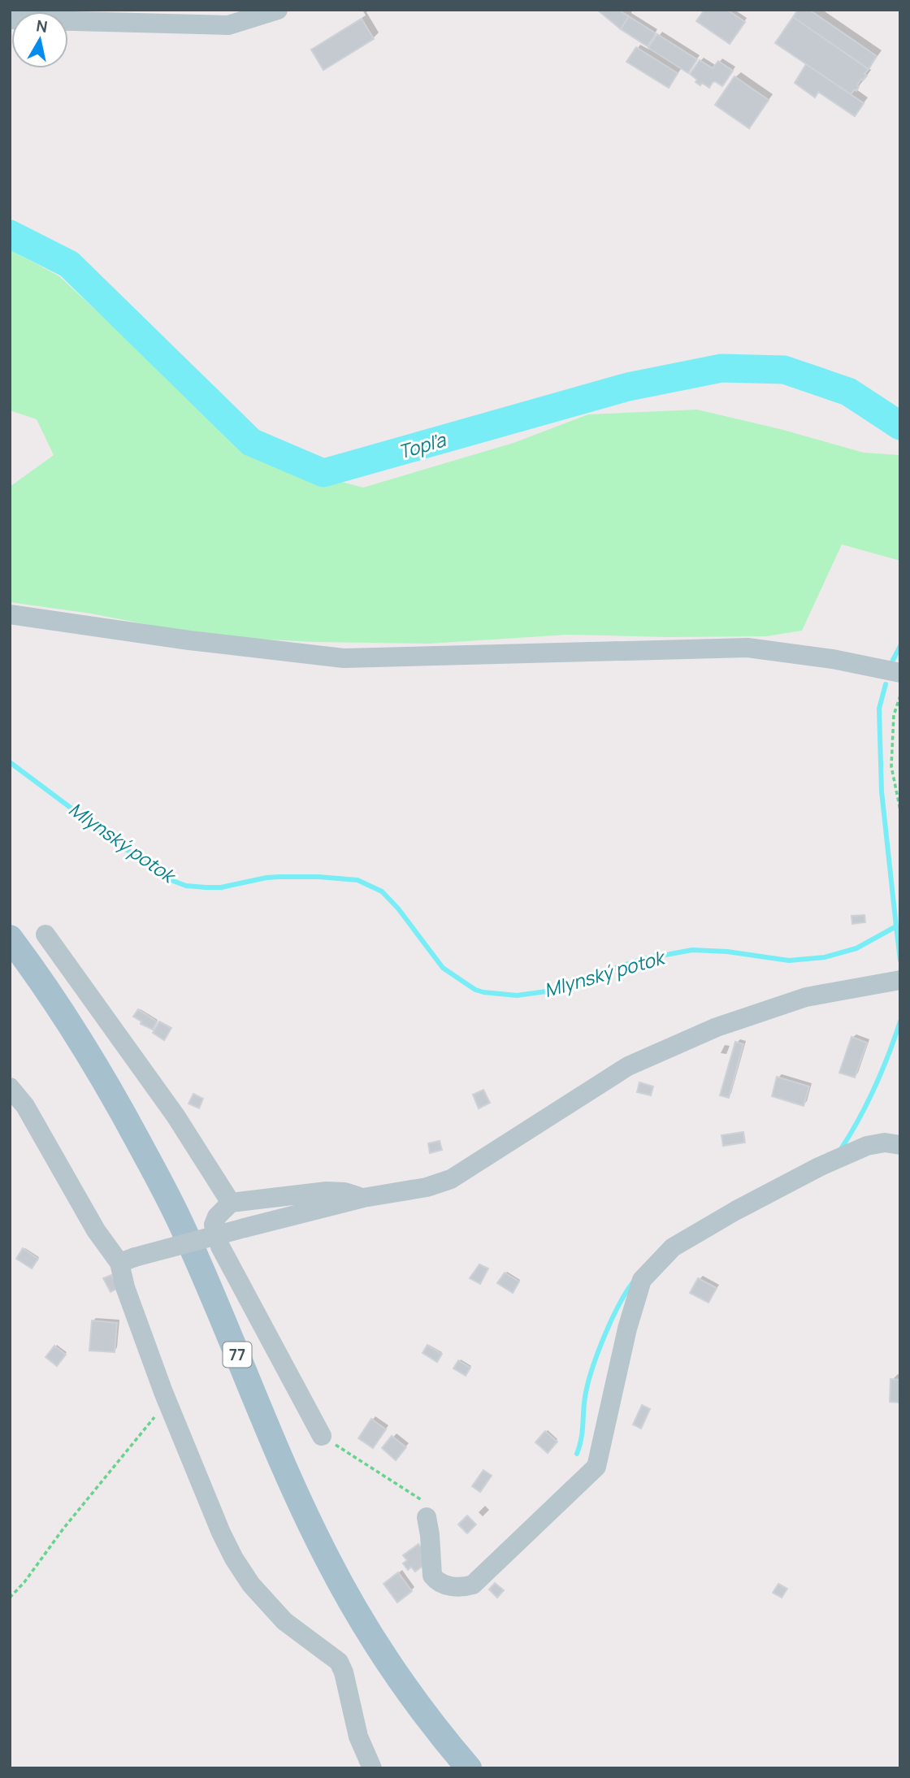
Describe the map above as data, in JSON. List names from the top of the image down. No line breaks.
{"streets":{"main road":["77"]},"water":["Topľa","Mlynský potok"],"north":"top"}
